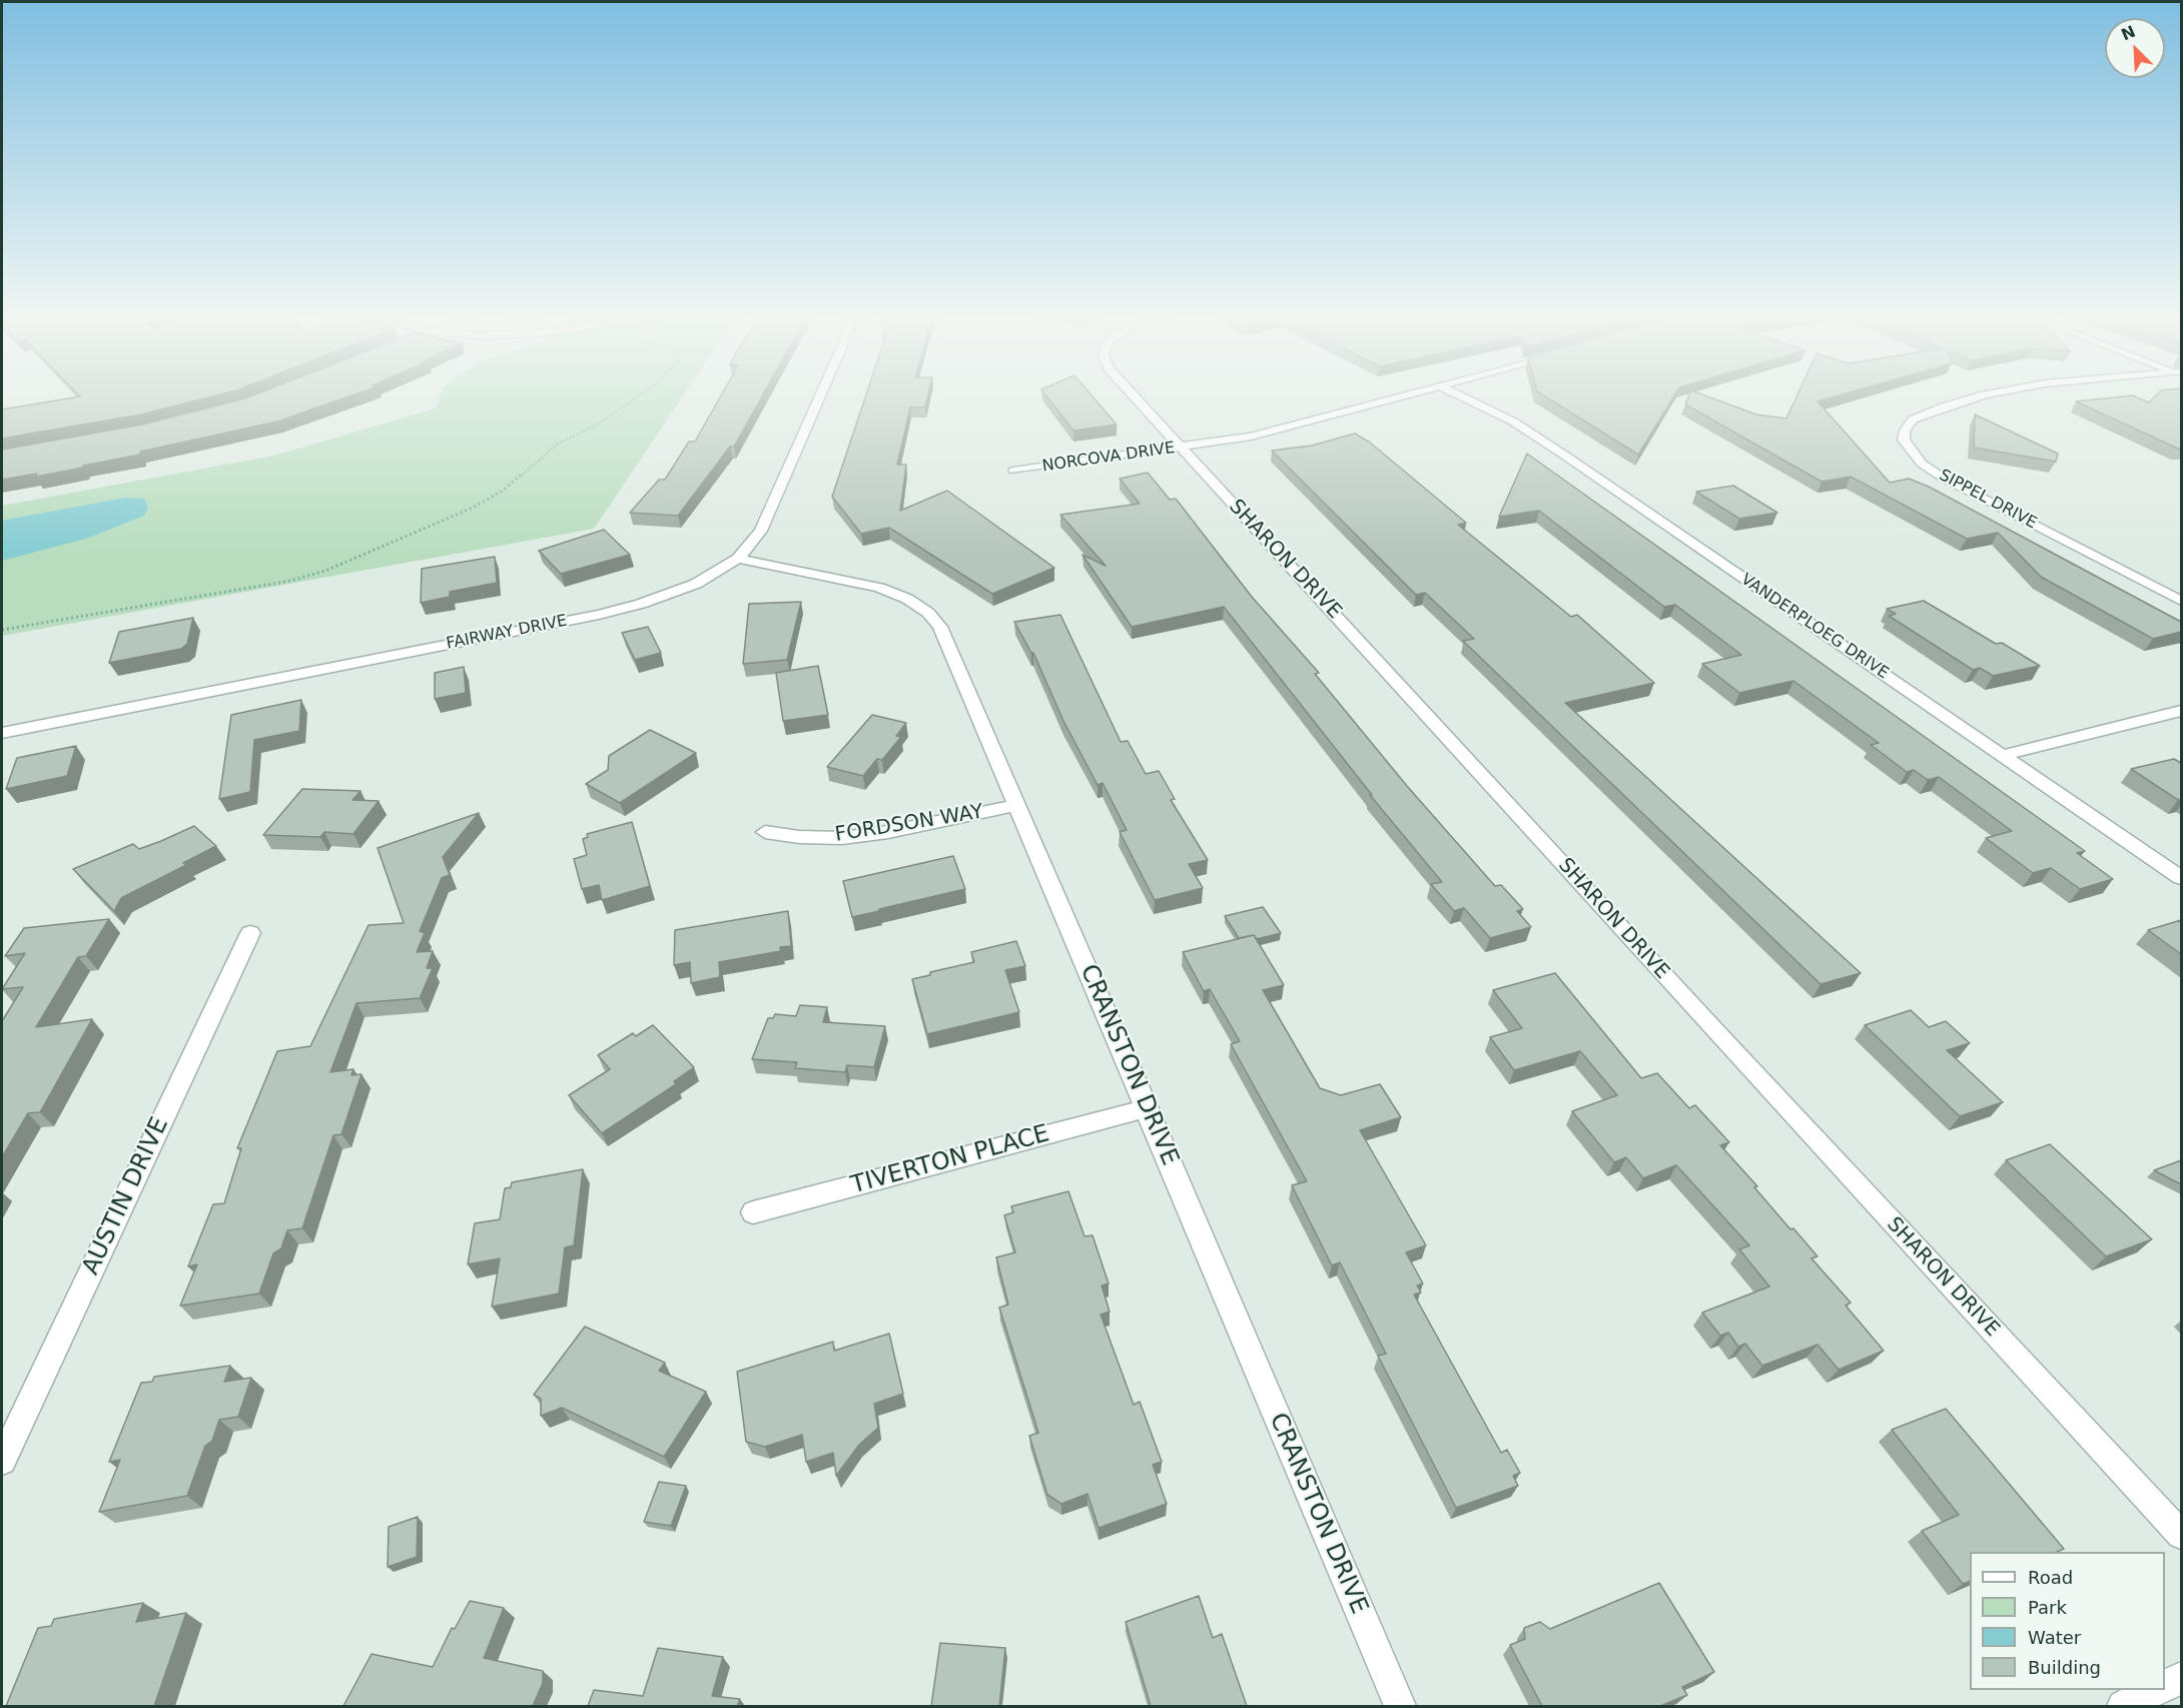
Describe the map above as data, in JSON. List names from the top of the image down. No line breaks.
{"streets":{"street":["NORCOVA DRIVE","SIPPEL DRIVE","SHARON DRIVE","VANDERPLOEG DRIVE","FAIRWAY DRIVE","FORDSON WAY","CRANSTON DRIVE","TIVERTON PLACE","AUSTIN DRIVE"]},"crossings":[["NORCOVA DRIVE","SHARON DRIVE"],["FAIRWAY DRIVE","CRANSTON DRIVE"],["FORDSON WAY","CRANSTON DRIVE"],["CRANSTON DRIVE","TIVERTON PLACE"]],"legend":["Road","Park","Water","Building"],"north":"top left"}
